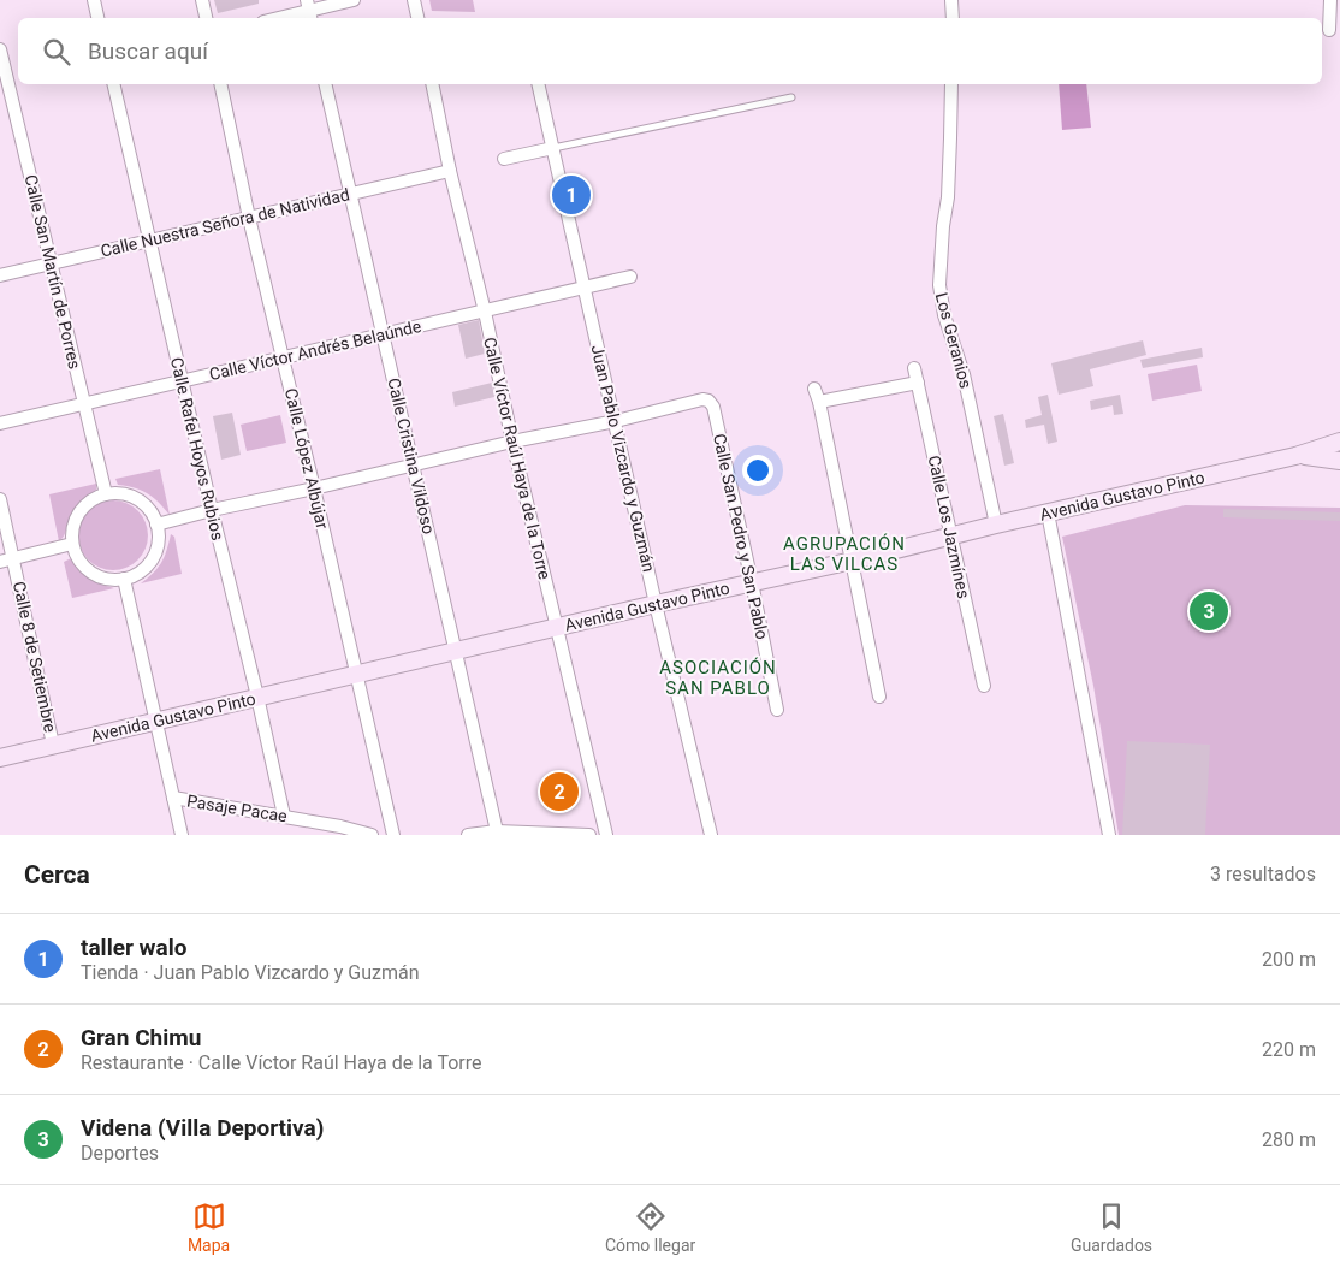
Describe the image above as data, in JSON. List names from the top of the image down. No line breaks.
{"streets":{"main road":["Avenida Gustavo Pinto"],"street":["Calle Nuestra Señora de Natividad","Calle San Martín de Porres","Los Geranios","Calle Víctor Andrés Belaúnde","Calle Rafel Hoyos Rubios","Calle Cristina Vildoso","Calle López Albújar","Calle Víctor Raúl Haya de la Torre","Juan Pablo Vizcardo y Guzmán","Calle Los Jazmínes","Calle San Pedro y San Pablo","Calle 8 de Setiembre","Pasaje Pacae"]},"crossings":[["Calle Nuestra Señora de Natividad","Calle San Martín de Porres"],["Calle Nuestra Señora de Natividad","Calle Rafel Hoyos Rubios"],["Calle Nuestra Señora de Natividad","Calle Cristina Vildoso"],["Calle Nuestra Señora de Natividad","Calle López Albújar"],["Calle Nuestra Señora de Natividad","Calle Víctor Raúl Haya de la Torre"],["Calle San Martín de Porres","Calle Víctor Andrés Belaúnde"],["Los Geranios","Avenida Gustavo Pinto"],["Calle Víctor Andrés Belaúnde","Calle Rafel Hoyos Rubios"],["Calle Víctor Andrés Belaúnde","Calle Cristina Vildoso"],["Calle Víctor Andrés Belaúnde","Calle López Albújar"],["Calle Víctor Andrés Belaúnde","Calle Víctor Raúl Haya de la Torre"],["Calle Víctor Andrés Belaúnde","Juan Pablo Vizcardo y Guzmán"],["Calle Rafel Hoyos Rubios","Avenida Gustavo Pinto"],["Calle Rafel Hoyos Rubios","Pasaje Pacae"],["Calle Cristina Vildoso","Avenida Gustavo Pinto"],["Calle López Albújar","Avenida Gustavo Pinto"],["Calle Víctor Raúl Haya de la Torre","Avenida Gustavo Pinto"],["Juan Pablo Vizcardo y Guzmán","Avenida Gustavo Pinto"],["Juan Pablo Vizcardo y Guzmán","Calle San Pedro y San Pablo"],["Avenida Gustavo Pinto","Calle Los Jazmínes"],["Avenida Gustavo Pinto","Calle San Pedro y San Pablo"],["Avenida Gustavo Pinto","Calle 8 de Setiembre"]],"districts":["AGRUPACIÓN LAS VILCAS","ASOCIACIÓN SAN PABLO"],"page":{"search":"Buscar aquí","pins":["1","3","2"],"heading":["Cerca","3 resultados"],"list":[{"mark":"1","name":"taller walo","note":"Tienda · Juan Pablo Vizcardo y Guzmán","value":"200 m"},{"mark":"2","name":"Gran Chimu","note":"Restaurante · Calle Víctor Raúl Haya de la Torre","value":"220 m"},{"mark":"3","name":"Videna (Villa Deportiva)","note":"Deportes","value":"280 m"}],"nav":["Mapa","Cómo llegar","Guardados"]}}
